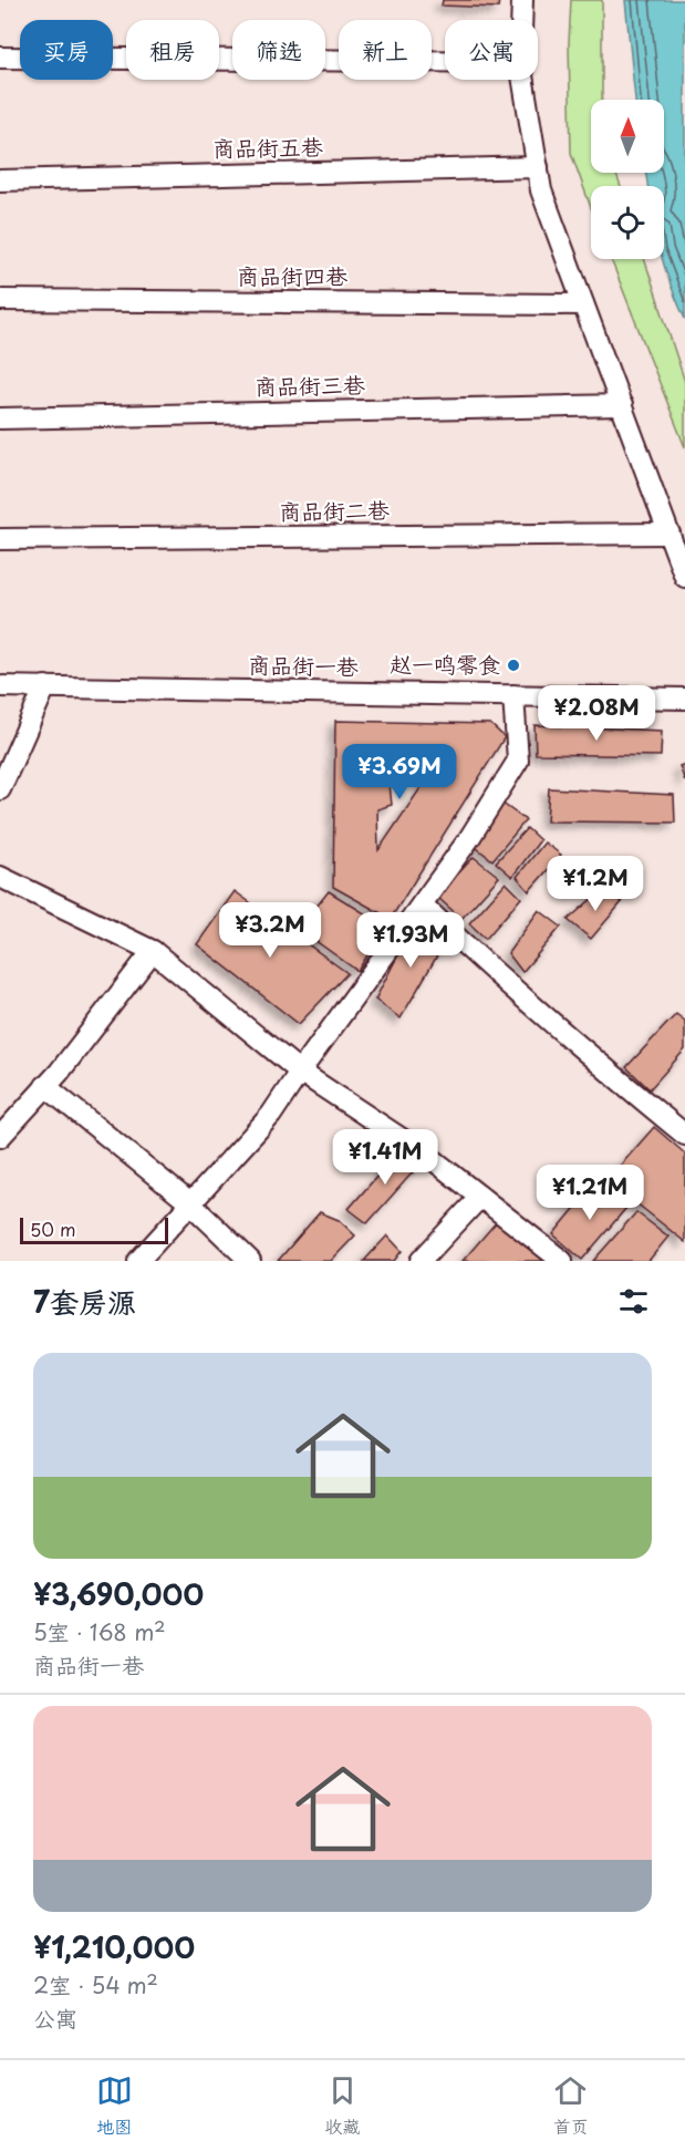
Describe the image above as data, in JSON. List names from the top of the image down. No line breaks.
{"streets":{"street":["商品街五巷","商品街四巷","商品街三巷","商品街二巷","商品街一巷"]},"places":["赵一鸣零食"],"scale_bar":"50 m","north":"top","page":{"chip":["买房","租房","筛选","新上","公寓"],"price":["¥2.08M","¥3.69M","¥1.2M","¥3.2M","¥1.93M","¥1.41M","¥1.21M"],"scale":"50 m","heading":"7套房源","list":[{"name":"¥3,690,000","note":"5室 · 168 m² · 商品街一巷"},{"name":"¥1,210,000","note":"2室 · 54 m² · 公寓"}],"tabs":["地图","收藏","首页"]}}
